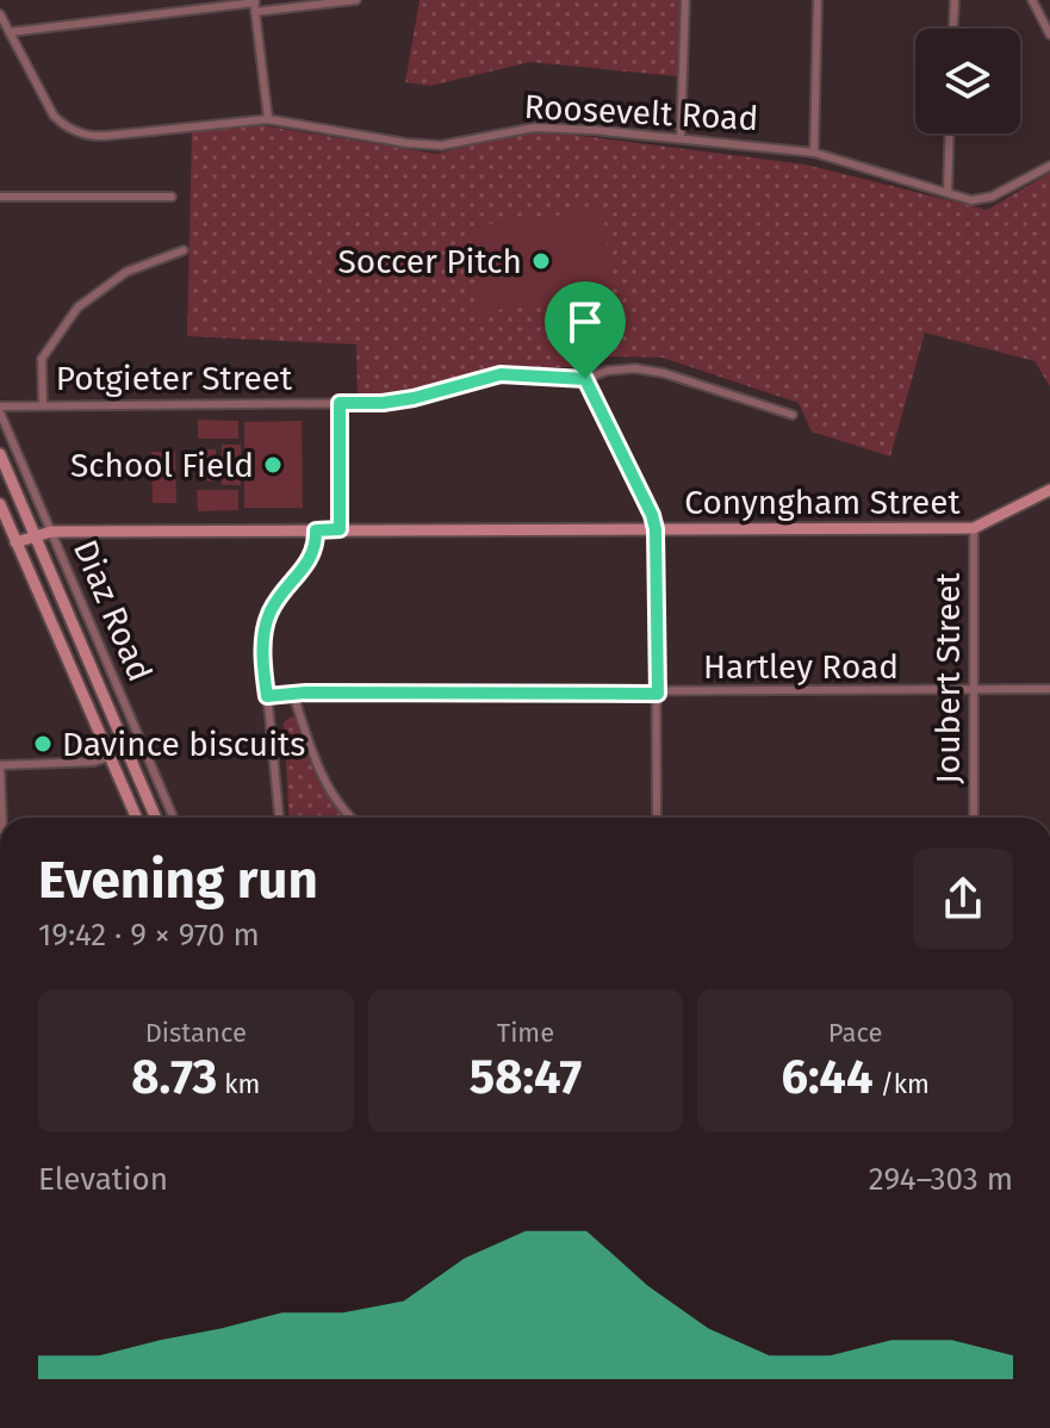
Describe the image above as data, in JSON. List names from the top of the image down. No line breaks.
{"streets":{"street":["Roosevelt Road","Potgieter Street","Conyngham Street","Diaz Road","Hartley Road","Joubert Street"]},"crossings":[["Potgieter Street","Diaz Road"],["Conyngham Street","Diaz Road"],["Conyngham Street","Joubert Street"],["Hartley Road","Joubert Street"]],"places":["Soccer Pitch","School Field","Davince biscuits"],"page":{"heading":["Evening run","19:42 · 9 × 970 m"],"stats":[["Distance","8.73 km"],["Time","58:47"],["Pace","6:44 /km"]],"chart":["Elevation","294–303 m"]}}
